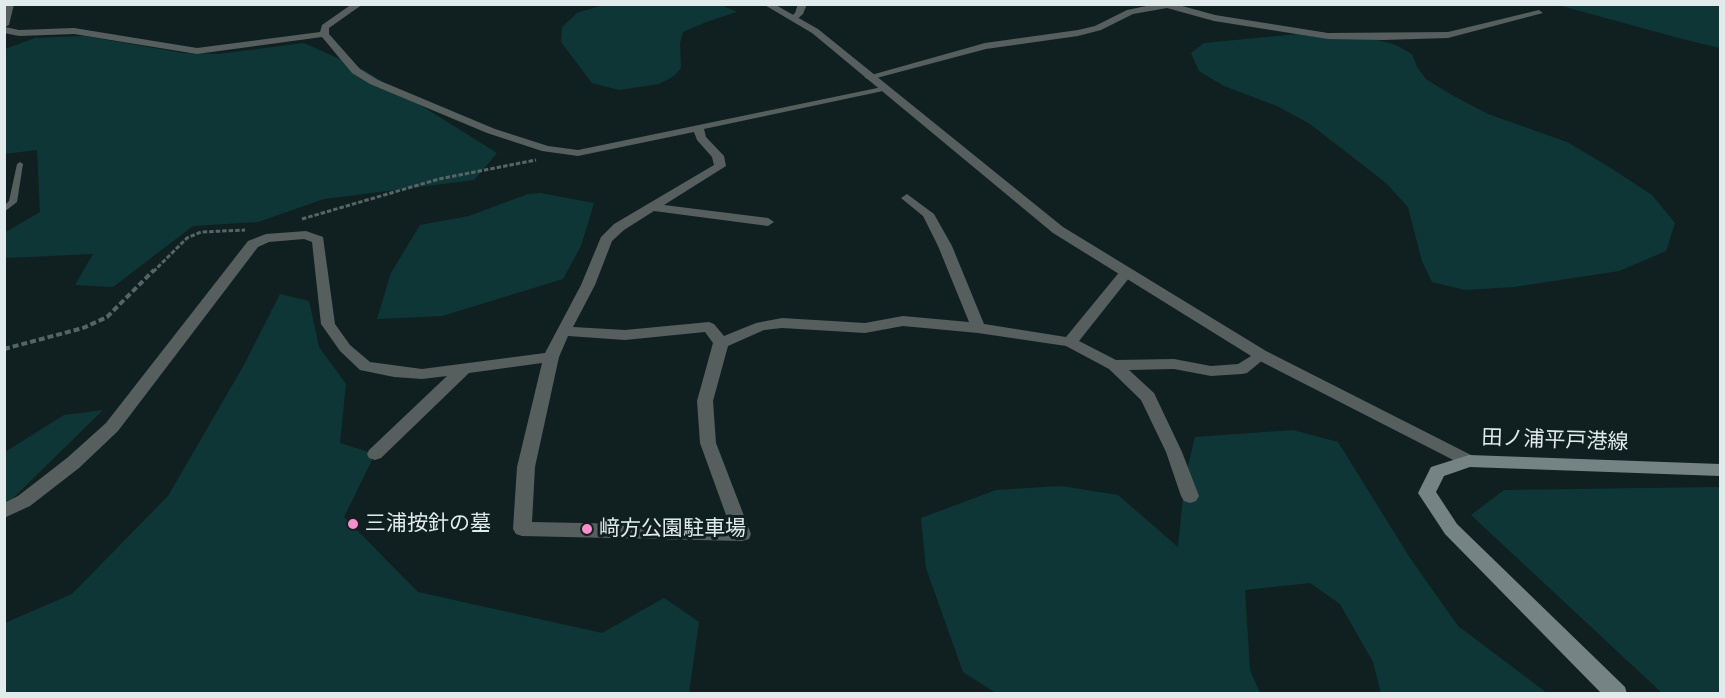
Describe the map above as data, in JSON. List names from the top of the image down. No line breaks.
{"streets":{"main road":["田ノ浦平戸港線"]},"places":["三浦按針の墓","﨑方公園駐車場"]}
